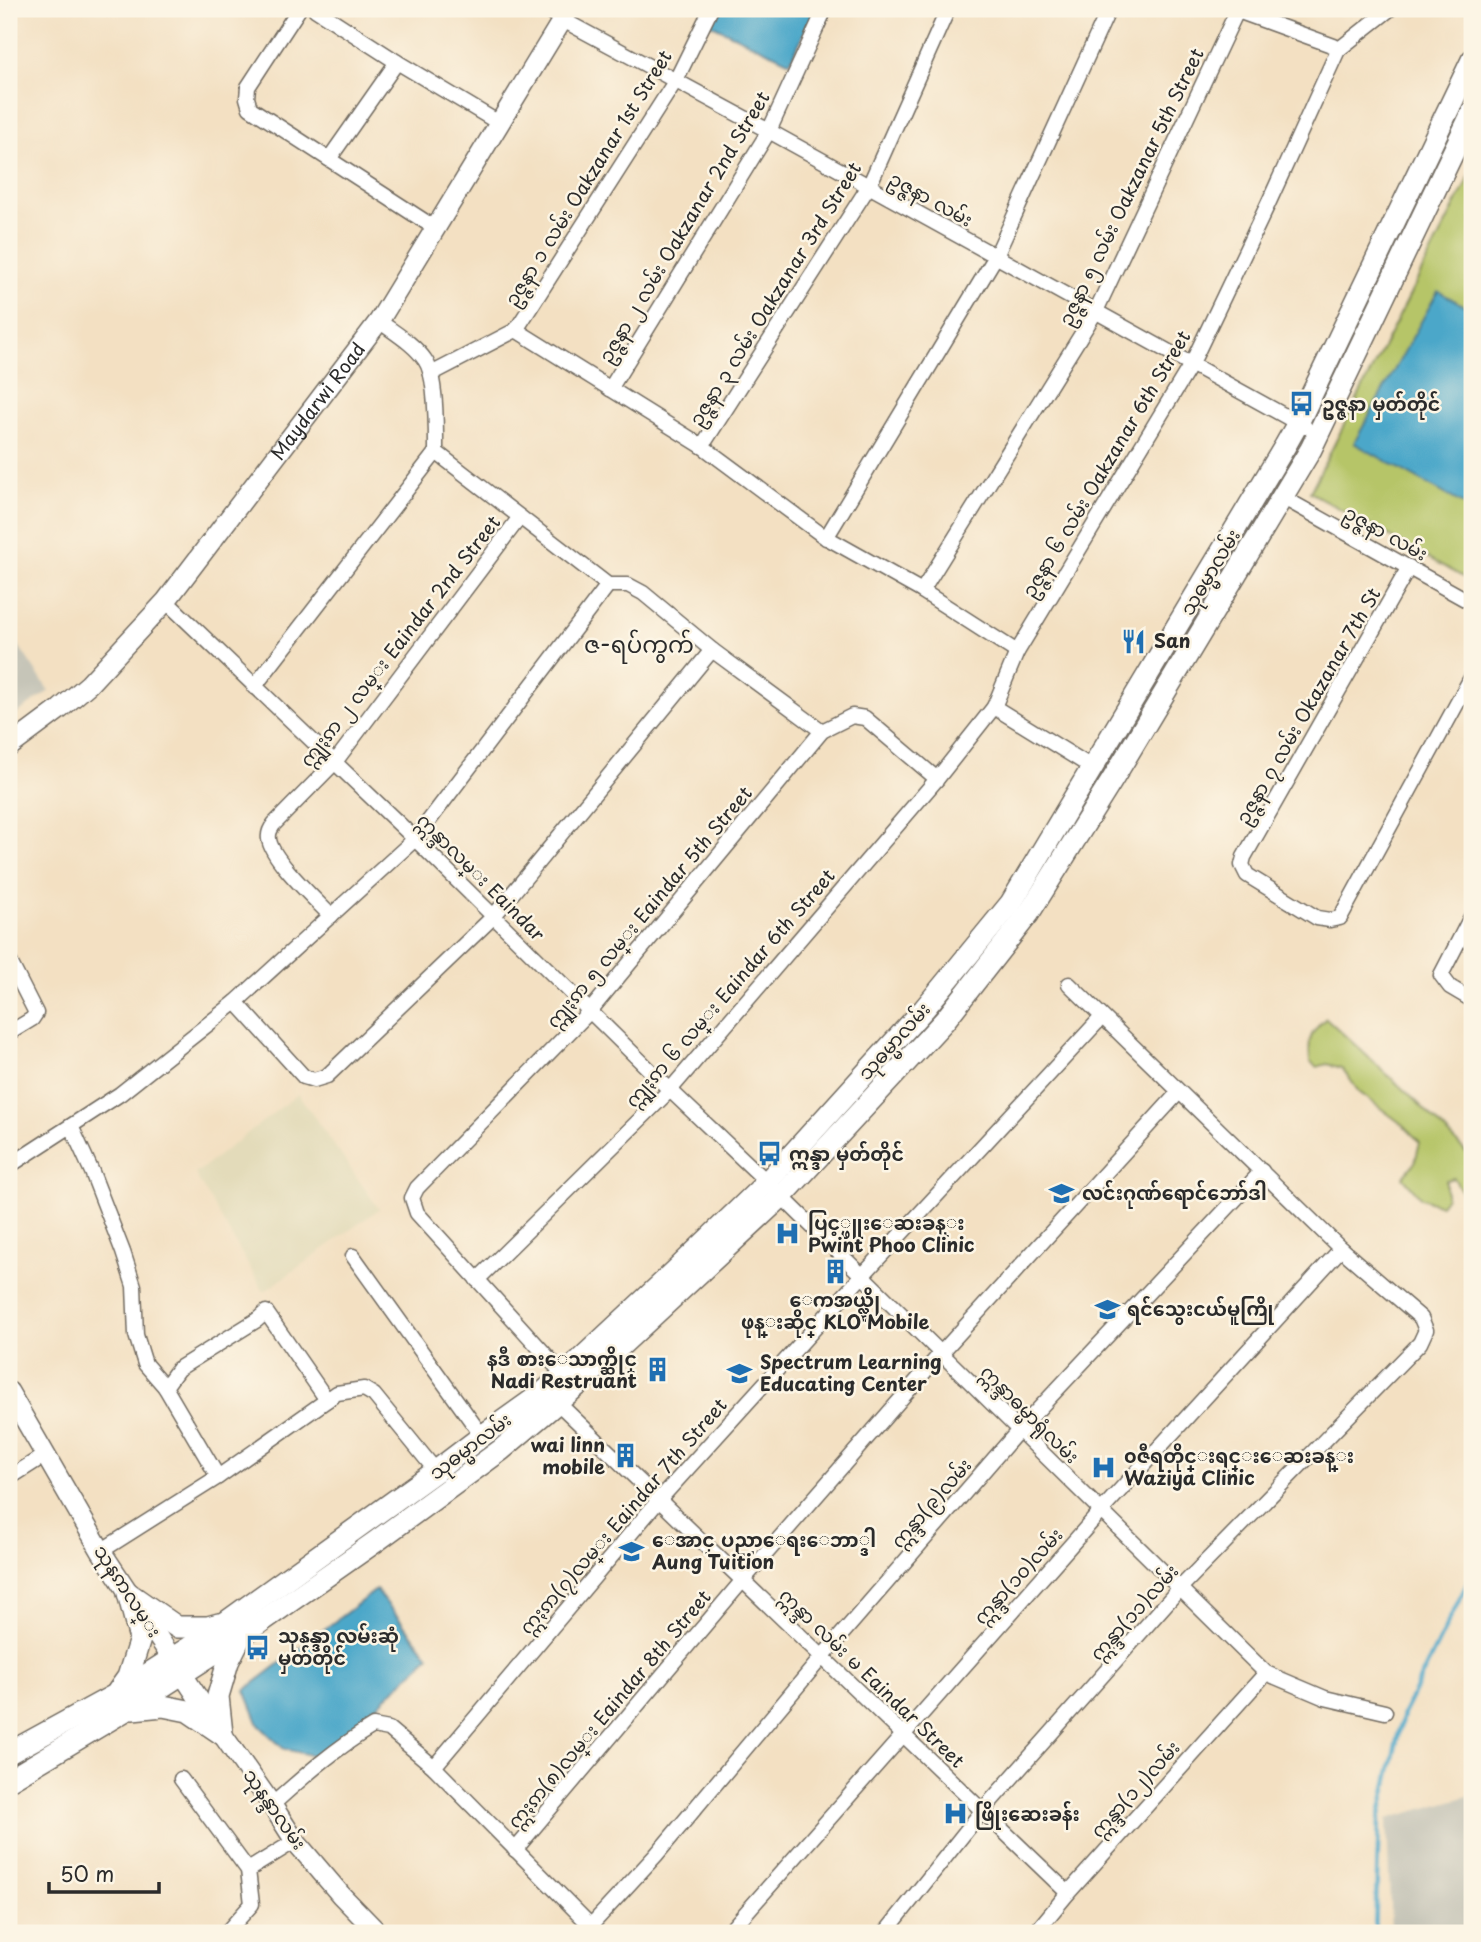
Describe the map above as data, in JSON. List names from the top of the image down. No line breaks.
{"streets":{"main road":["သုဓမ္မာလမ်း"],"street":["ဥဇ္ဇနာ ၁ လမ်း Oakzanar 1st Street","ဥဇ္ဇနာ ၅ လမ်း Oakzanar 5th Street","ဥဇ္ဇနာ လမ်း","ဥဇ္ဇနာ ၂ လမ်း Oakzanar 2nd Street","ဥဇ္ဇနာ ၃ လမ်း Oakzanar 3rd Street","Maydarwi Road","ဥဇ္ဇနာ ၆ လမ်း Oakzanar 6th Street","ဣျႏၵာ ၂ လမ္း Eaindar 2nd Street","ဥဇ္ဇနာ ၇ လမ်း Okazanar 7th St","ဣန္ဒာလမ္း Eaindar","ဣျႏၵာ ၅ လမ္း Eaindar 5th Street","ဣျႏၵာ ၆ လမ္း Eaindar 6th Street","ဣန္ဒာဓမ္မာရုံလမ်း","ဣန္ဒာ(၉)လမ်း","ဣႏၵာ(၇)လမ္း Eaindar 7th Street","ဣန္ဒာ(၁၀)လမ်း","သုနၵာလမ္း","ဣန္ဒာ(၁၁)လမ်း","ဣန္ဒာ လမ်း မ Eaindar Street","ဣႏၵာ(၈)လမ္း Eaindar 8th Street","ဣန္ဒာ(၁၂)လမ်း","သုနန္ဒာလမ်း"]},"crossings":[["ဥဇ္ဇနာ ၁ လမ်း Oakzanar 1st Street","ဥဇ္ဇနာ လမ်း"],["ဥဇ္ဇနာ ၅ လမ်း Oakzanar 5th Street","ဥဇ္ဇနာ လမ်း"],["ဥဇ္ဇနာ လမ်း","ဥဇ္ဇနာ ၂ လမ်း Oakzanar 2nd Street"],["ဥဇ္ဇနာ လမ်း","ဥဇ္ဇနာ ၃ လမ်း Oakzanar 3rd Street"],["ဥဇ္ဇနာ လမ်း","Maydarwi Road"],["ဥဇ္ဇနာ လမ်း","ဥဇ္ဇနာ ၆ လမ်း Oakzanar 6th Street"],["ဥဇ္ဇနာ လမ်း","သုဓမ္မာလမ်း"],["ဥဇ္ဇနာ လမ်း","ဥဇ္ဇနာ ၇ လမ်း Okazanar 7th St"],["Maydarwi Road","ဣန္ဒာလမ္း Eaindar"],["ဥဇ္ဇနာ ၆ လမ်း Oakzanar 6th Street","ဣျႏၵာ ၆ လမ္း Eaindar 6th Street"],["သုဓမ္မာလမ်း","ဣန္ဒာလမ္း Eaindar"],["သုဓမ္မာလမ်း","ဣန္ဒာဓမ္မာရုံလမ်း"],["သုဓမ္မာလမ်း","သုနၵာလမ္း"],["သုဓမ္မာလမ်း","ဣန္ဒာ လမ်း မ Eaindar Street"],["သုဓမ္မာလမ်း","သုနန္ဒာလမ်း"],["ဣျႏၵာ ၂ လမ္း Eaindar 2nd Street","ဣန္ဒာလမ္း Eaindar"],["ဣန္ဒာလမ္း Eaindar","ဣျႏၵာ ၅ လမ္း Eaindar 5th Street"],["ဣန္ဒာလမ္း Eaindar","ဣျႏၵာ ၆ လမ္း Eaindar 6th Street"],["ဣန္ဒာလမ္း Eaindar","ဣန္ဒာဓမ္မာရုံလမ်း"],["ဣျႏၵာ ၅ လမ္း Eaindar 5th Street","ဣျႏၵာ ၆ လမ္း Eaindar 6th Street"],["ဣန္ဒာဓမ္မာရုံလမ်း","ဣန္ဒာ(၉)လမ်း"],["ဣန္ဒာဓမ္မာရုံလမ်း","ဣႏၵာ(၇)လမ္း Eaindar 7th Street"],["ဣန္ဒာဓမ္မာရုံလမ်း","ဣန္ဒာ(၁၀)လမ်း"],["ဣန္ဒာဓမ္မာရုံလမ်း","ဣန္ဒာ(၁၁)လမ်း"],["ဣန္ဒာဓမ္မာရုံလမ်း","ဣႏၵာ(၈)လမ္း Eaindar 8th Street"],["ဣန္ဒာဓမ္မာရုံလမ်း","ဣန္ဒာ(၁၂)လမ်း"],["ဣန္ဒာ(၉)လမ်း","ဣန္ဒာ လမ်း မ Eaindar Street"],["ဣႏၵာ(၇)လမ္း Eaindar 7th Street","ဣန္ဒာ လမ်း မ Eaindar Street"],["ဣန္ဒာ(၁၀)လမ်း","ဣန္ဒာ(၁၁)လမ်း"],["ဣန္ဒာ(၁၀)လမ်း","ဣန္ဒာ လမ်း မ Eaindar Street"],["သုနၵာလမ္း","သုနန္ဒာလမ်း"],["ဣန္ဒာ(၁၁)လမ်း","ဣန္ဒာ လမ်း မ Eaindar Street"],["ဣန္ဒာ လမ်း မ Eaindar Street","ဣႏၵာ(၈)လမ္း Eaindar 8th Street"],["ဣန္ဒာ လမ်း မ Eaindar Street","ဣန္ဒာ(၁၂)လမ်း"]],"districts":["ဇ-ရပ်ကွက်"],"places":{"bus stop":["ဥဇ္ဇနာ မှတ်တိုင်","ဣန္ဒာ မှတ်တိုင်","သုနန္ဒာ လမ်းဆုံ မှတ်တိုင်"],"restaurant":["San"],"school or university":["လင်းဂုဏ်ရောင်ဘော်ဒါ","ရင်သွေးငယ်မူကြို","Spectrum Learning Educating Center","ေအာင္ ပညာေရးေဘာ္ဒါ Aung Tuition"],"hospital":["ပြင့္ဖူးေဆးခန္း Pwint Phoo Clinic","၀ဇီရတိုင္းရင္းေဆးခန္း Waziya Clinic","ဖြိုးဆေးခန်း"],"building":["ေကအယ္လ္အို ဖုန္းဆိုင္ KLO Mobile","နဒီ စားေသာက္ဆိုင္ Nadi Restruant","wai linn mobile"]},"scale_bar":"50 m"}
